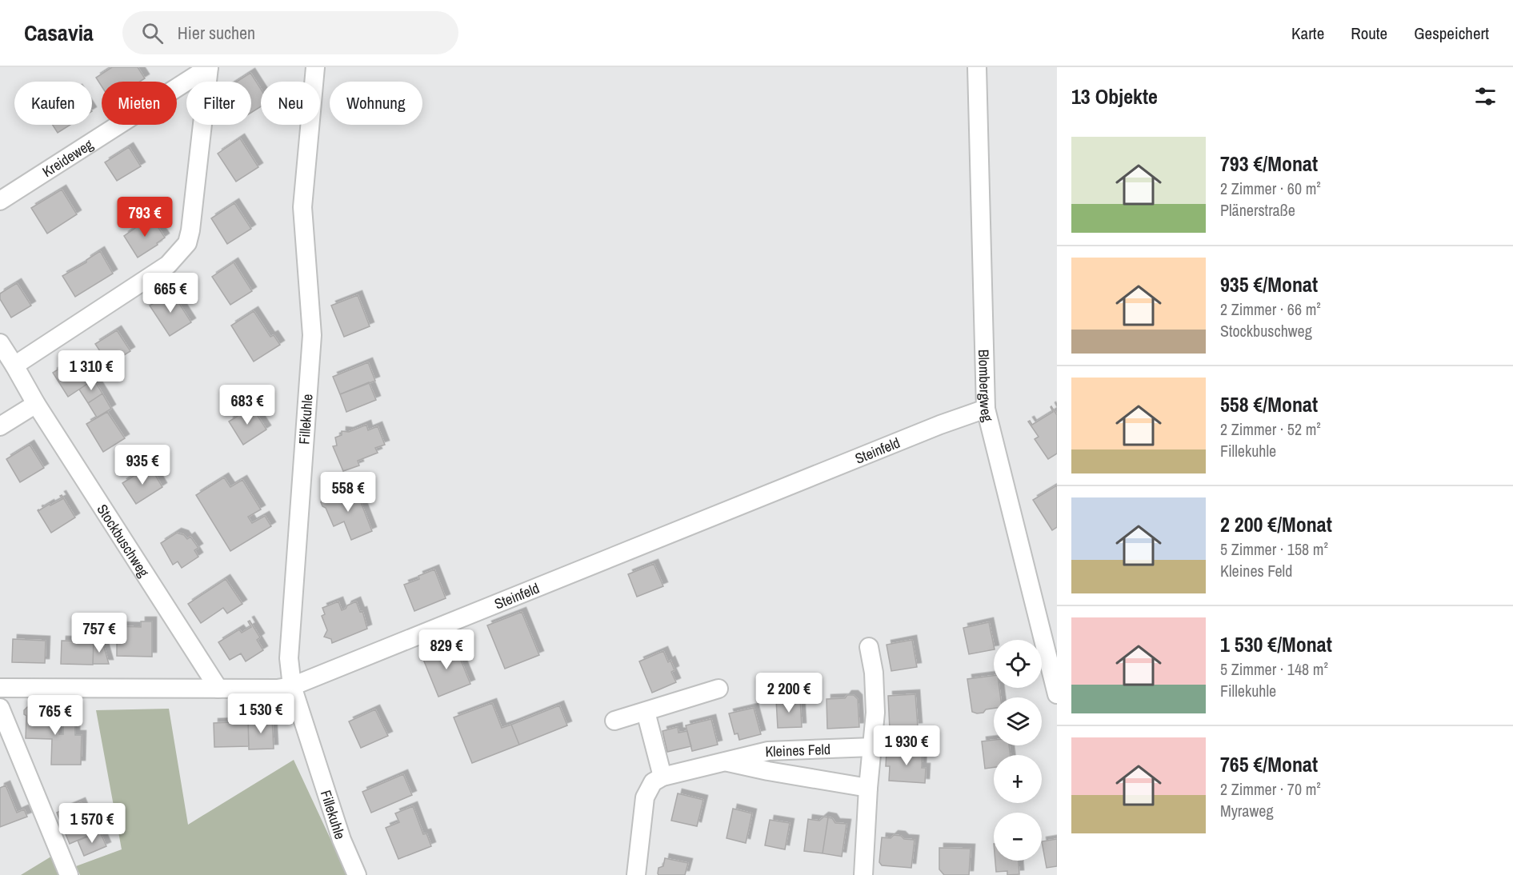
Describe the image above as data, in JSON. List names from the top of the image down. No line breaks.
{"streets":{"street":["Kreideweg","Blombergweg","Fillekuhle","Steinfeld","Stockbuschweg","Kleines Feld"]},"crossings":[["Blombergweg","Steinfeld"],["Fillekuhle","Steinfeld"],["Steinfeld","Stockbuschweg"]],"page":{"header":"Casavia","search":"Hier suchen","nav":["Karte","Route","Gespeichert"],"heading":"13 Objekte","chip":["Kaufen","Mieten","Filter","Neu","Wohnung"],"list":[{"name":"793 €/Monat","note":"2 Zimmer · 60 m² · Plänerstraße"},{"name":"935 €/Monat","note":"2 Zimmer · 66 m² · Stockbuschweg"},{"name":"558 €/Monat","note":"2 Zimmer · 52 m² · Fillekuhle"},{"name":"2 200 €/Monat","note":"5 Zimmer · 158 m² · Kleines Feld"},{"name":"1 530 €/Monat","note":"5 Zimmer · 148 m² · Fillekuhle"},{"name":"765 €/Monat","note":"2 Zimmer · 70 m² · Myraweg"}],"price":["793 €","665 €","1 310 €","683 €","935 €","558 €","757 €","829 €","2 200 €","1 530 €","765 €","1 930 €","1 570 €"],"map_buttons":["+","−"]}}
